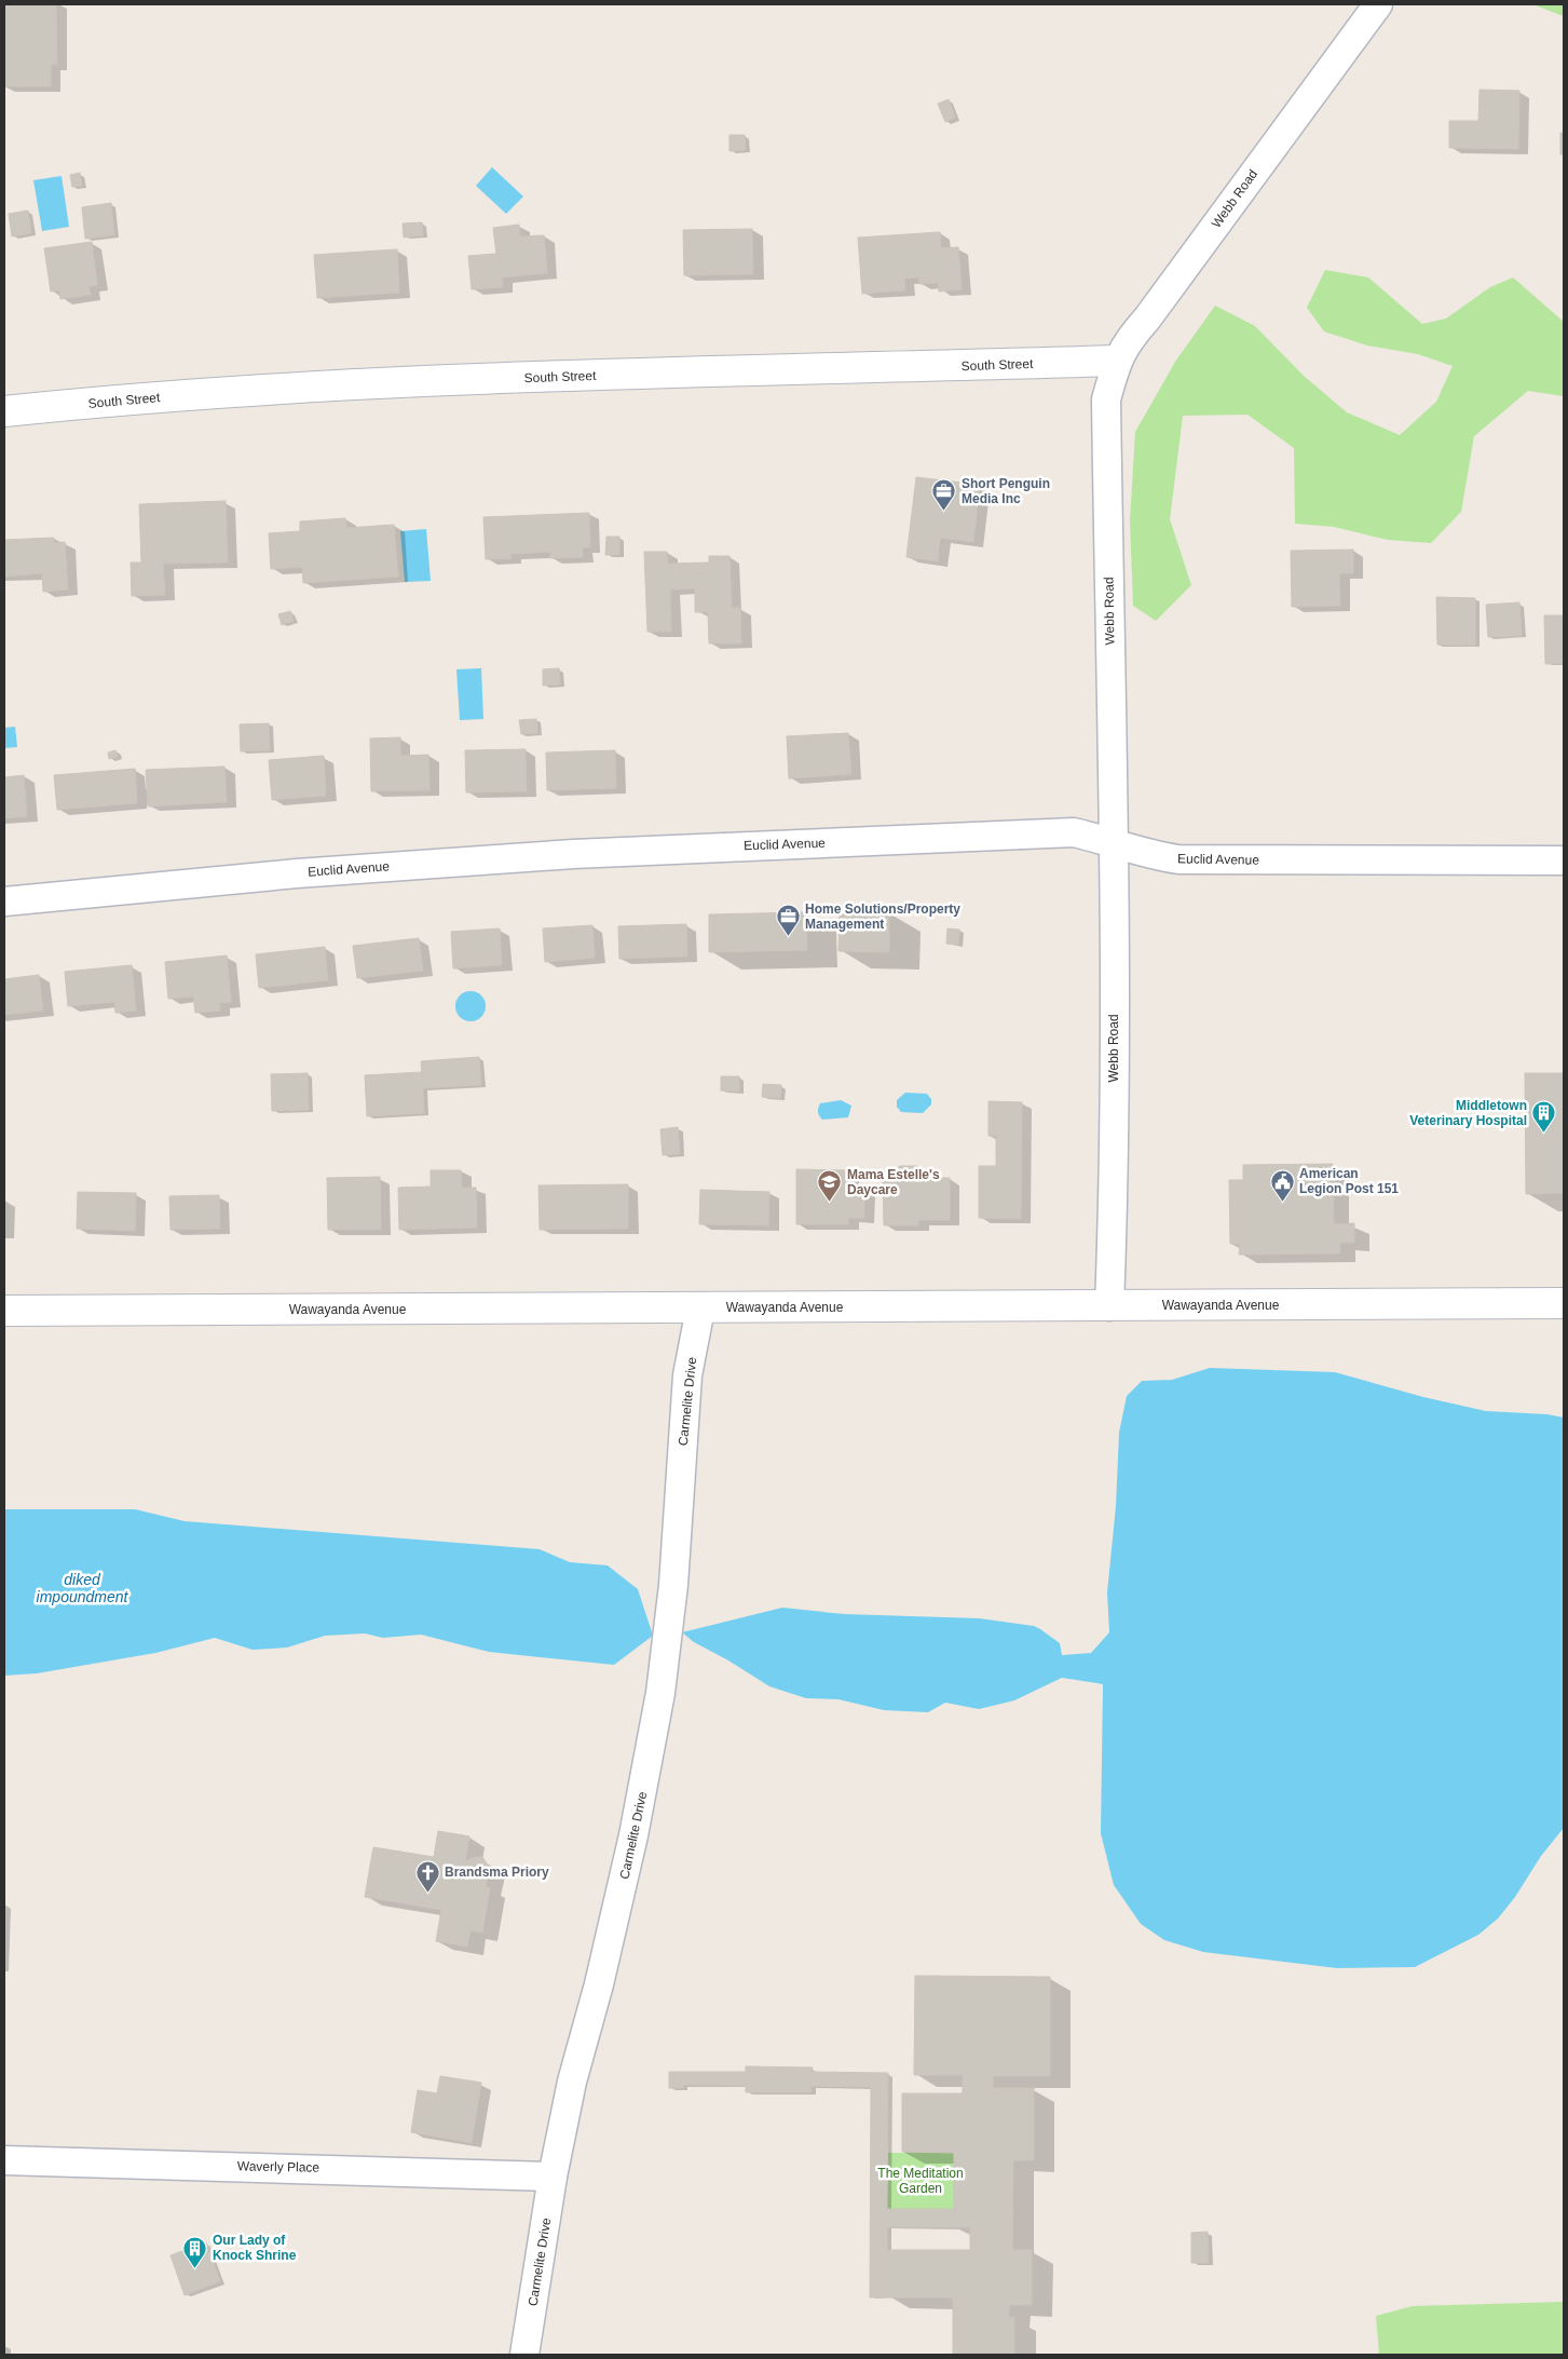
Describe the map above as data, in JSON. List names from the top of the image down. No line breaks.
{"streets":{"street":["Webb Road","South Street","Euclid Avenue","Wawayanda Avenue","Carmelite Drive","Waverly Place"]},"crossings":[["Webb Road","South Street"],["Webb Road","Euclid Avenue"],["Webb Road","Wawayanda Avenue"],["Wawayanda Avenue","Carmelite Drive"],["Carmelite Drive","Waverly Place"]],"water":["diked impoundment"],"parks":["The Meditation Garden"],"places":{"office":["Short Penguin Media Inc","Home Solutions/Property Management"],"building":["Middletown Veterinary Hospital","Our Lady of Knock Shrine"],"public building":["American Legion Post 151"],"school or university":["Mama Estelle's Daycare"],"church":["Brandsma Priory"]}}
